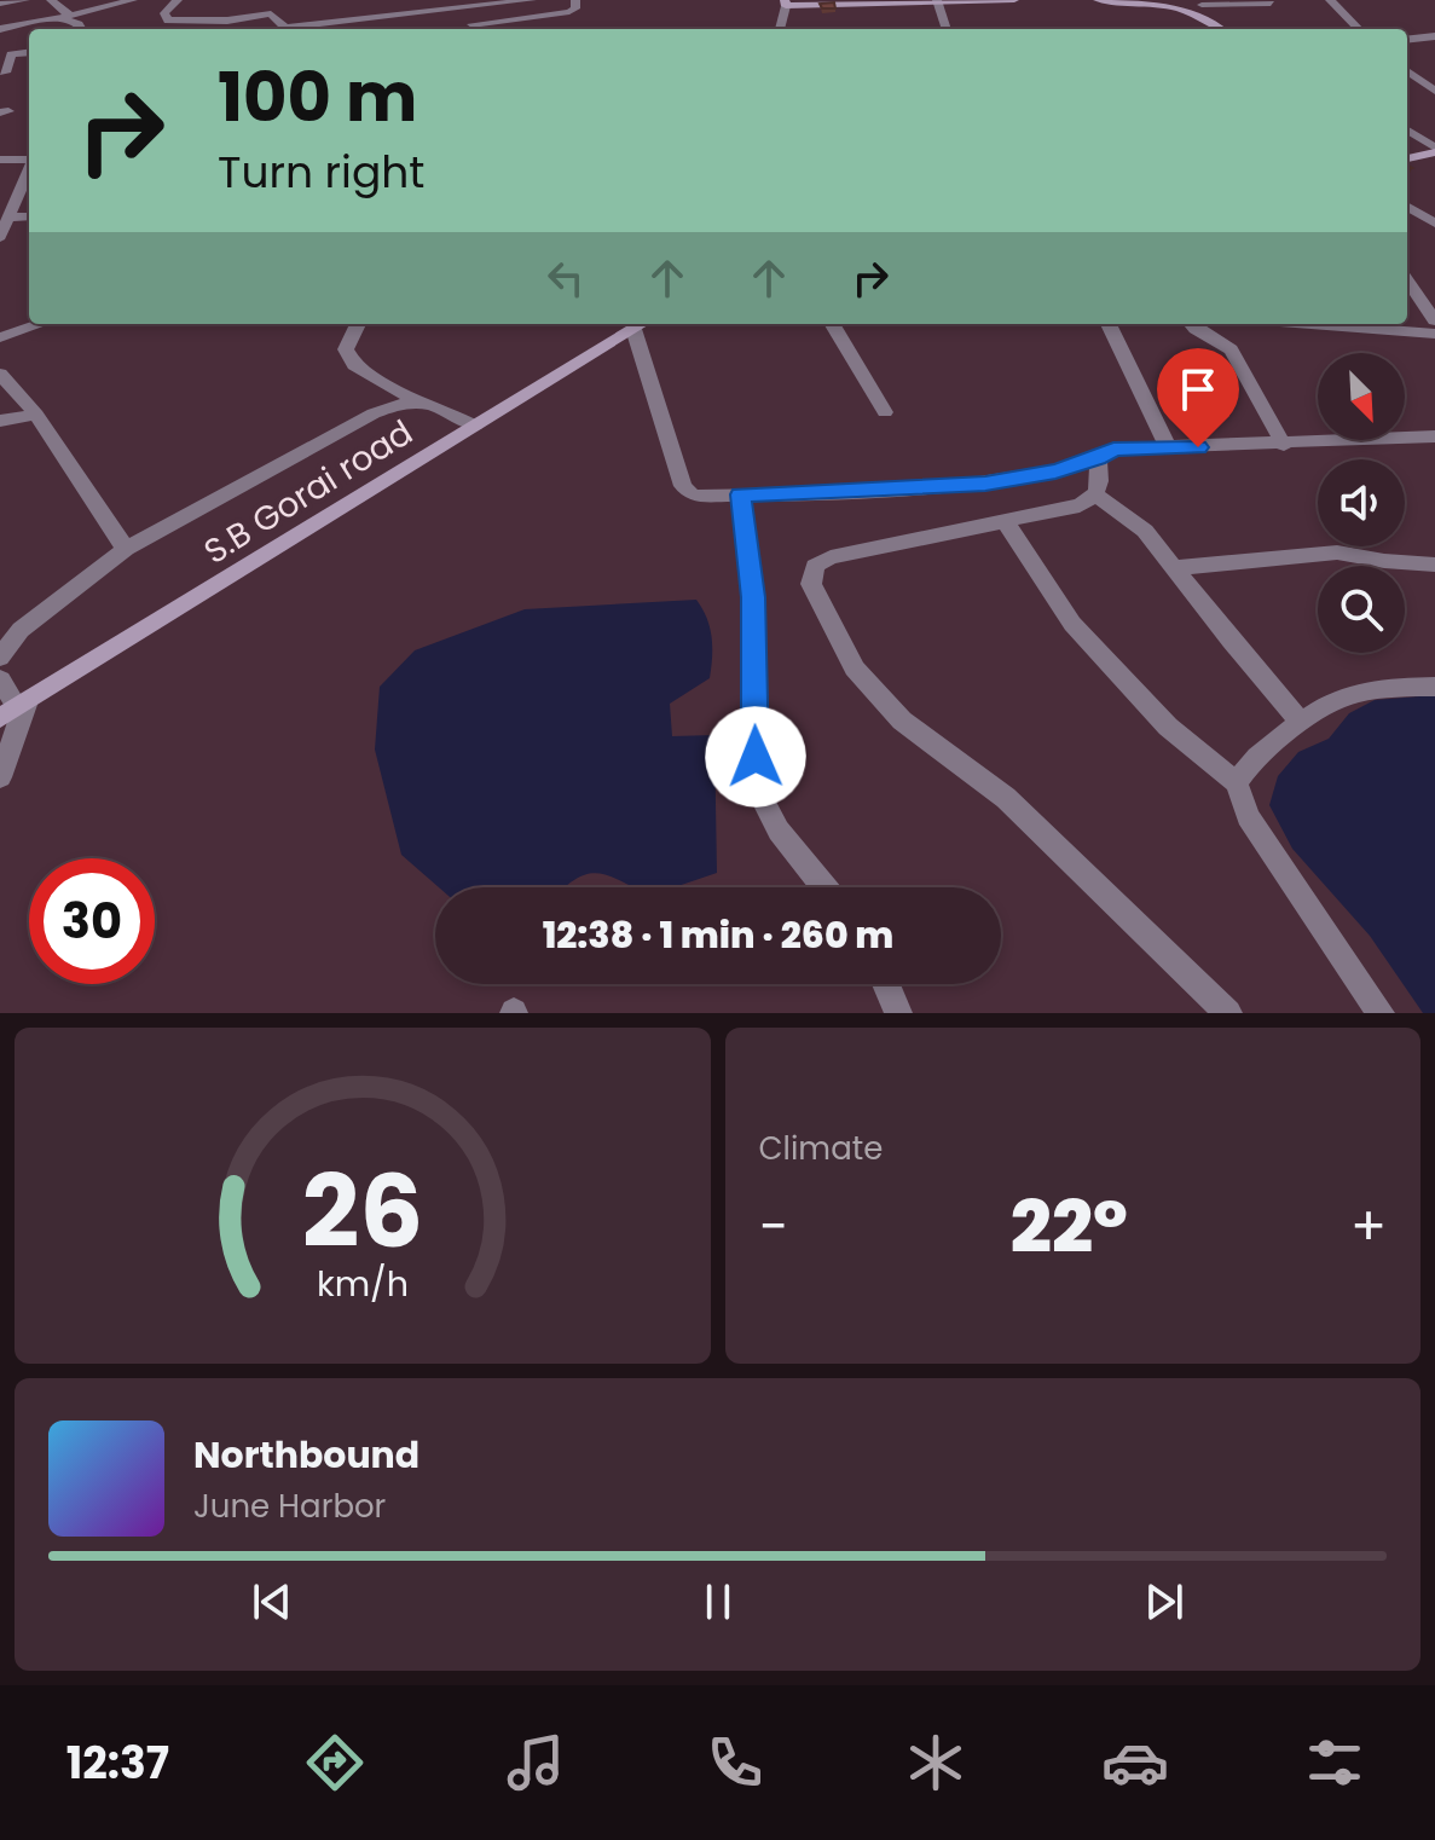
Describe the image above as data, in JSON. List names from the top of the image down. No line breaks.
{"streets":{"street":["S.B Gorai road"]},"north":"bottom right","page":{"turn":["100 m","Turn right"],"limit":"30","trip":"12:38 · 1 min · 260 m","tile":"Climate","heat":["−","22°","+"],"song":["Northbound","June Harbor"],"tabs":"12:37","gauge":["26","km/h"]}}
